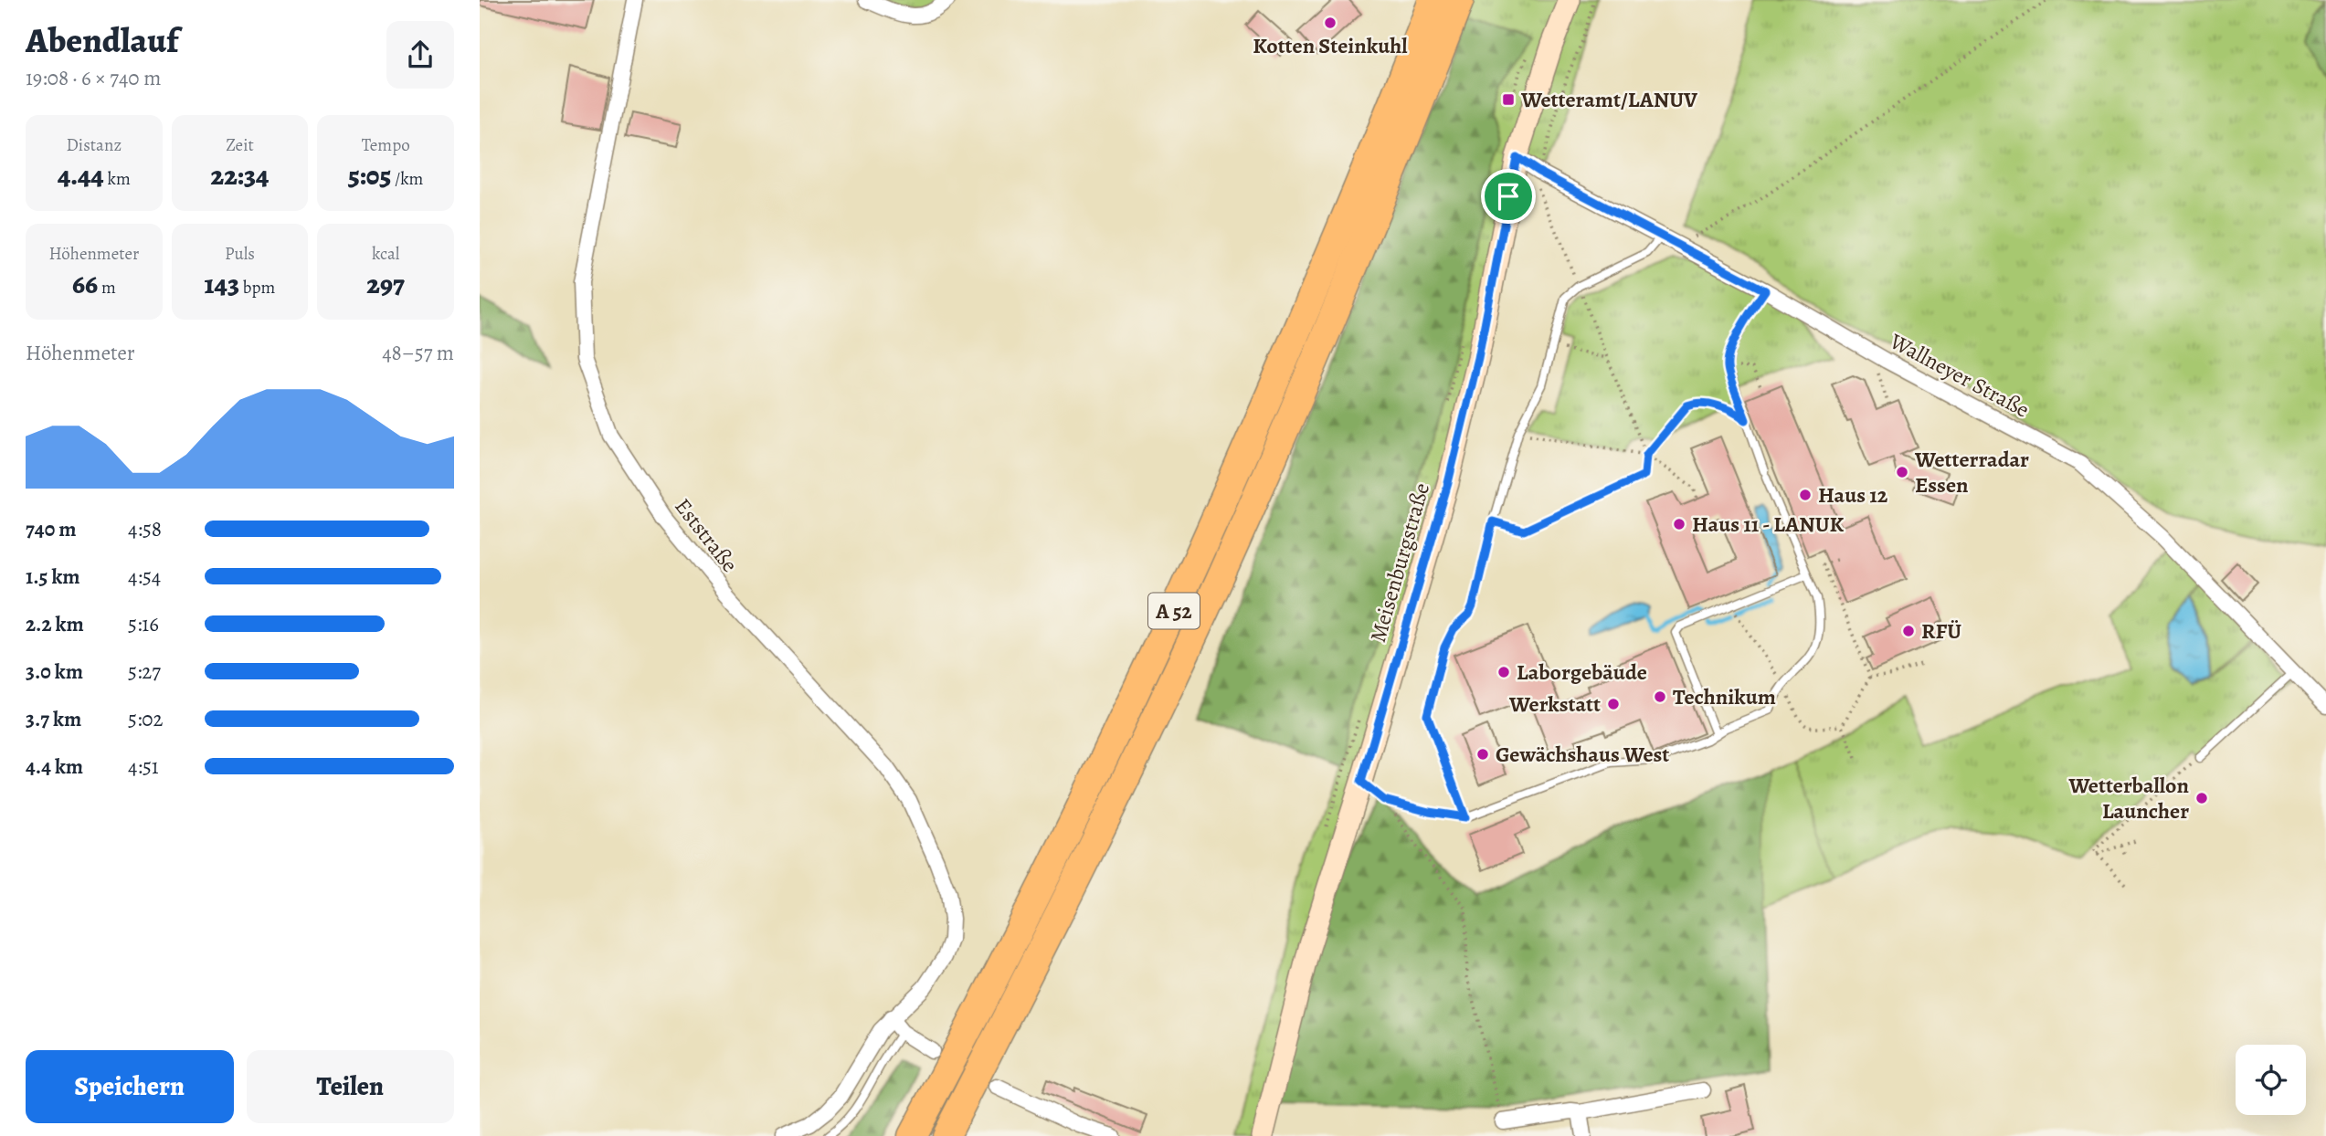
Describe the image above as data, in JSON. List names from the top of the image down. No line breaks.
{"streets":{"highway":["A 52"],"main road":["Meisenburgstraße"],"street":["Wallneyer Straße","Eststraße"]},"crossings":[["Wallneyer Straße","Meisenburgstraße"]],"places":{"other":["Kotten Steinkuhl","Wetterradar Essen","Haus 12","Haus 11 - LANUK","RFÜ","Laborgebäude","Technikum","Werkstatt","Gewächshaus West","Wetterballon Launcher"],"transit":["Wetteramt/LANUV"]},"page":{"heading":["Abendlauf","19:08 · 6 × 740 m"],"stats":[["Distanz","4.44 km"],["Zeit","22:34"],["Tempo","5:05 /km"],["Höhenmeter","66 m"],["Puls","143 bpm"],["kcal","297"]],"chart":["Höhenmeter","48–57 m"],"list":[{"name":"740 m","note":"4:58"},{"name":"1.5 km","note":"4:54"},{"name":"2.2 km","note":"5:16"},{"name":"3.0 km","note":"5:27"},{"name":"3.7 km","note":"5:02"},{"name":"4.4 km","note":"4:51"}],"buttons":["Speichern","Teilen"]}}
